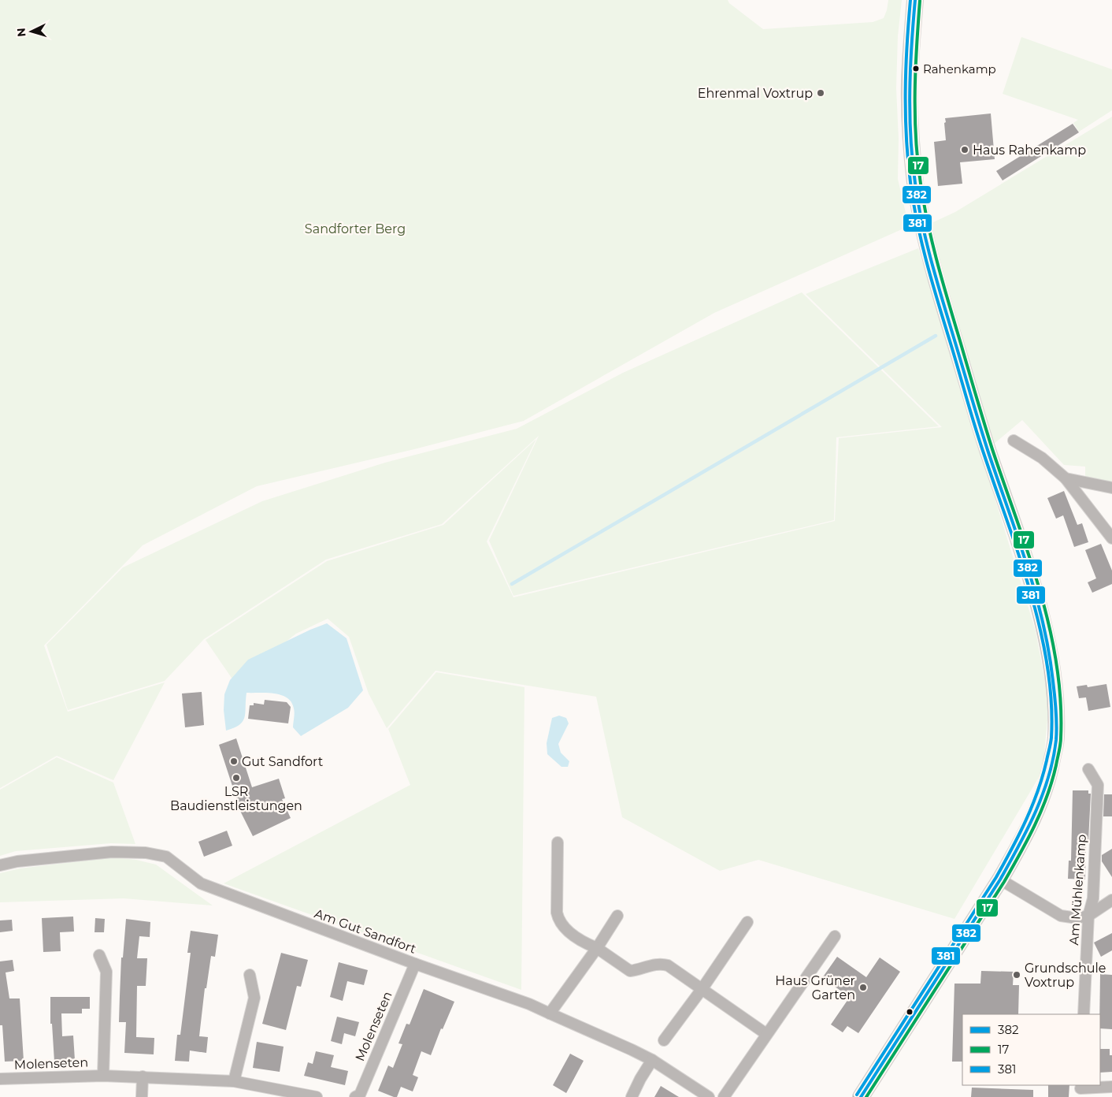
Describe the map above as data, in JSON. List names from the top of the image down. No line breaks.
{"streets":{"street":["Am Mühlenkamp","Am Gut Sandfort","Molenseten"]},"crossings":[["Am Gut Sandfort","Molenseten"]],"parks":["Sandforter Berg"],"places":["Rahenkamp","Ehrenmal Voxtrup","Haus Rahenkamp","Gut Sandfort","LSR Baudienstleistungen","Grundschule Voxtrup","Haus Grüner Garten"],"lines":["transit line 382","transit line 381","transit line 17"],"legend":["382","17","381"],"north":"left"}
